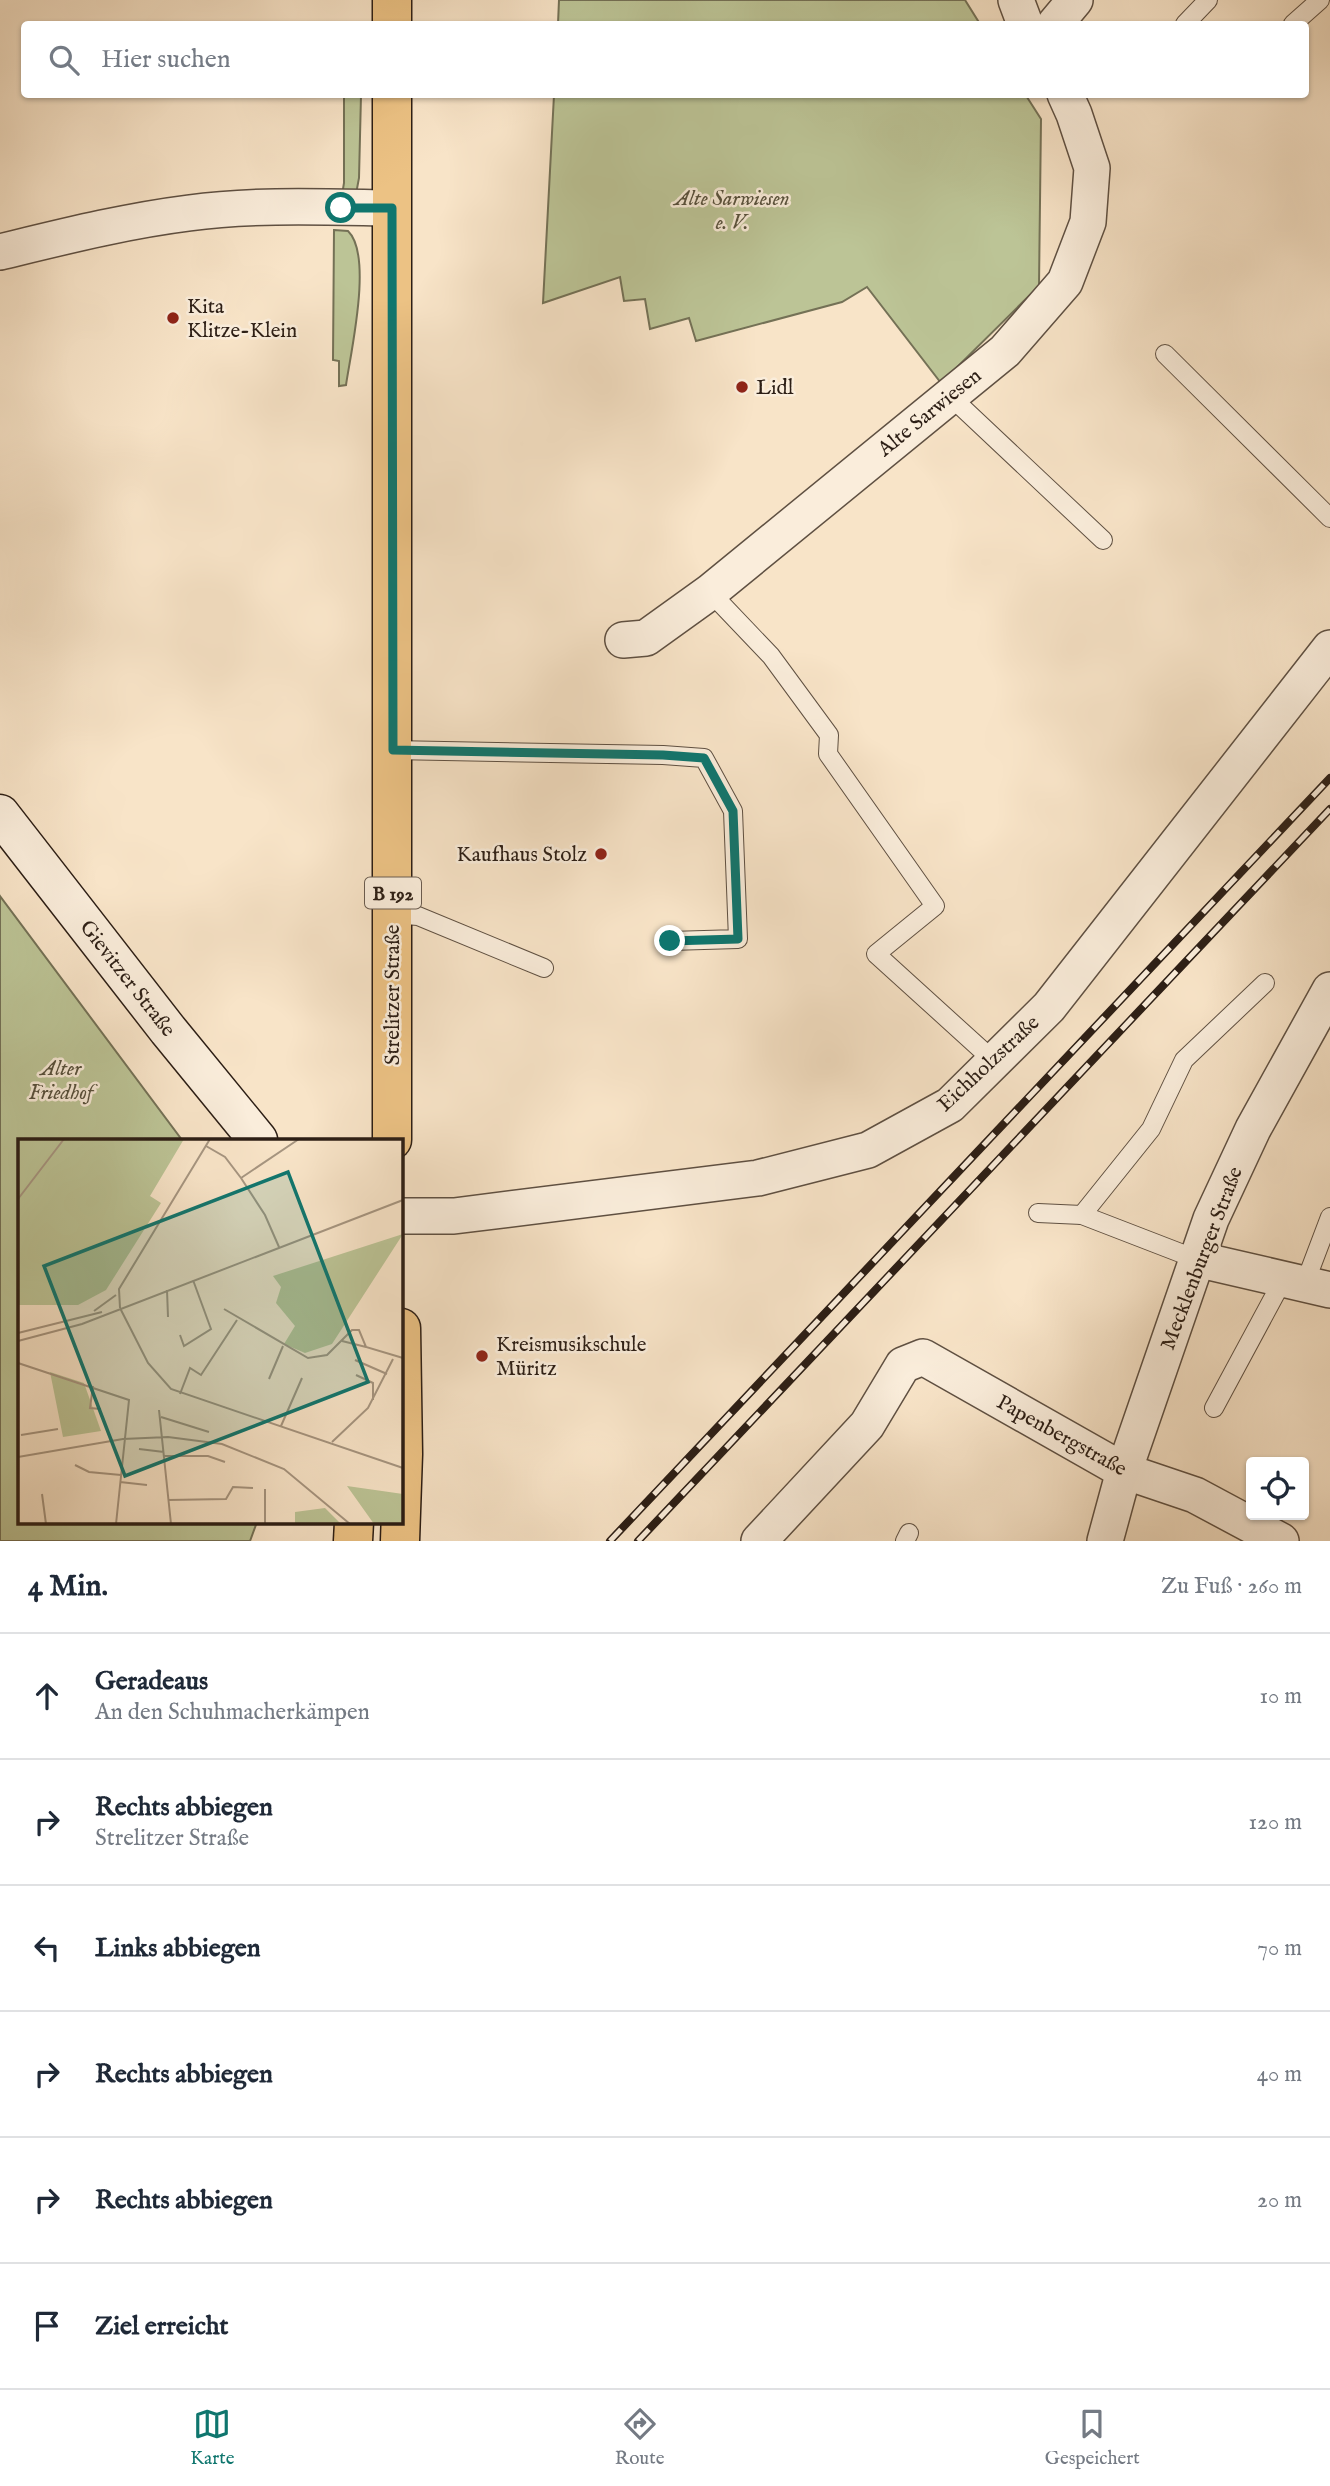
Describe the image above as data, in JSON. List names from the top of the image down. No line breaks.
{"streets":{"main road":["B 192","Gievitzer Straße","Strelitzer Straße"],"street":["Alte Sarwiesen","Eichholzstraße","Mecklenburger Straße","Papenbergstraße"]},"crossings":[["Mecklenburger Straße","Papenbergstraße"]],"parks":["Alte Sarwiesen e. V.","Alter Friedhof"],"places":["Kita Klitze-Klein","Lidl","Kaufhaus Stolz","Kreismusikschule Müritz"],"page":{"search":"Hier suchen","heading":["4 Min.","Zu Fuß · 260 m"],"list":[["Geradeaus","An den Schuhmacherkämpen","10 m"],["Rechts abbiegen","Strelitzer Straße","120 m"],["Links abbiegen","70 m"],["Rechts abbiegen","40 m"],["Rechts abbiegen","20 m"],"Ziel erreicht"],"nav":["Karte","Route","Gespeichert"]}}
